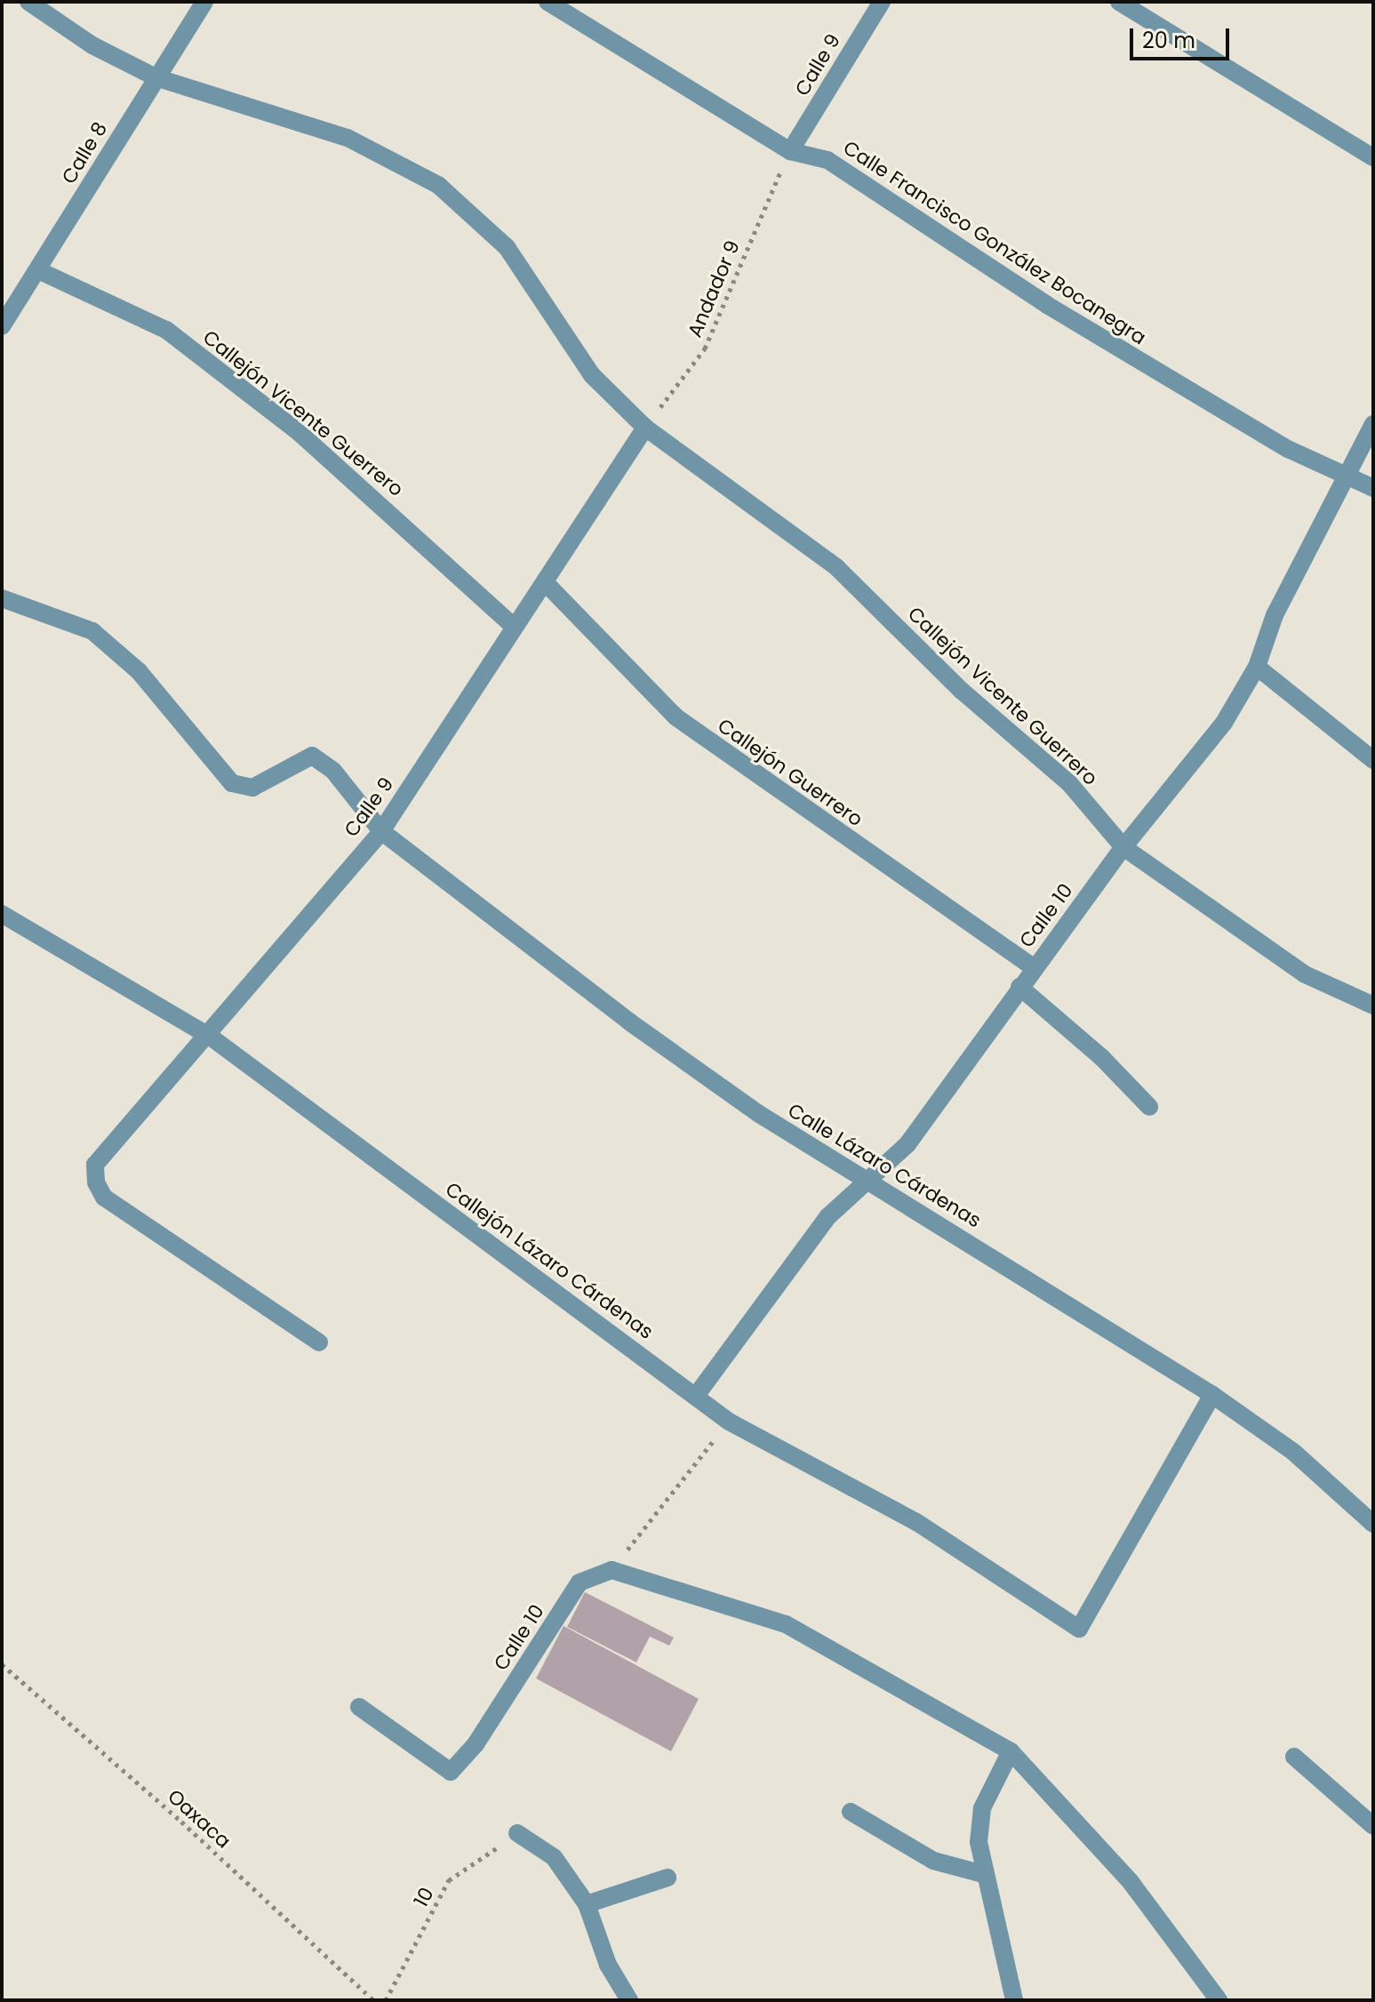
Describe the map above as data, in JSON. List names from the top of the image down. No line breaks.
{"streets":{"street":["Calle 9","Calle 8","Calle Francisco González Bocanegra","Callejón Vicente Guerrero","Callejón Guerrero","Calle 10","Calle Lázaro Cárdenas","Callejón Lázaro Cárdenas"],"path":["Andador 9","Oaxaca","10"]},"crossings":[["Calle 9","Calle Francisco González Bocanegra"],["Calle 9","Andador 9"],["Calle 9","Callejón Vicente Guerrero"],["Calle 9","Callejón Guerrero"],["Calle 9","Calle Lázaro Cárdenas"],["Calle 9","Callejón Lázaro Cárdenas"],["Calle 8","Callejón Vicente Guerrero"],["Calle Francisco González Bocanegra","Andador 9"],["Calle Francisco González Bocanegra","Calle 10"],["Andador 9","Callejón Vicente Guerrero"],["Callejón Vicente Guerrero","Calle 10"],["Callejón Guerrero","Calle 10"],["Calle 10","Calle Lázaro Cárdenas"],["Calle 10","Callejón Lázaro Cárdenas"],["Calle Lázaro Cárdenas","Callejón Lázaro Cárdenas"]],"scale_bar":"20 m"}
